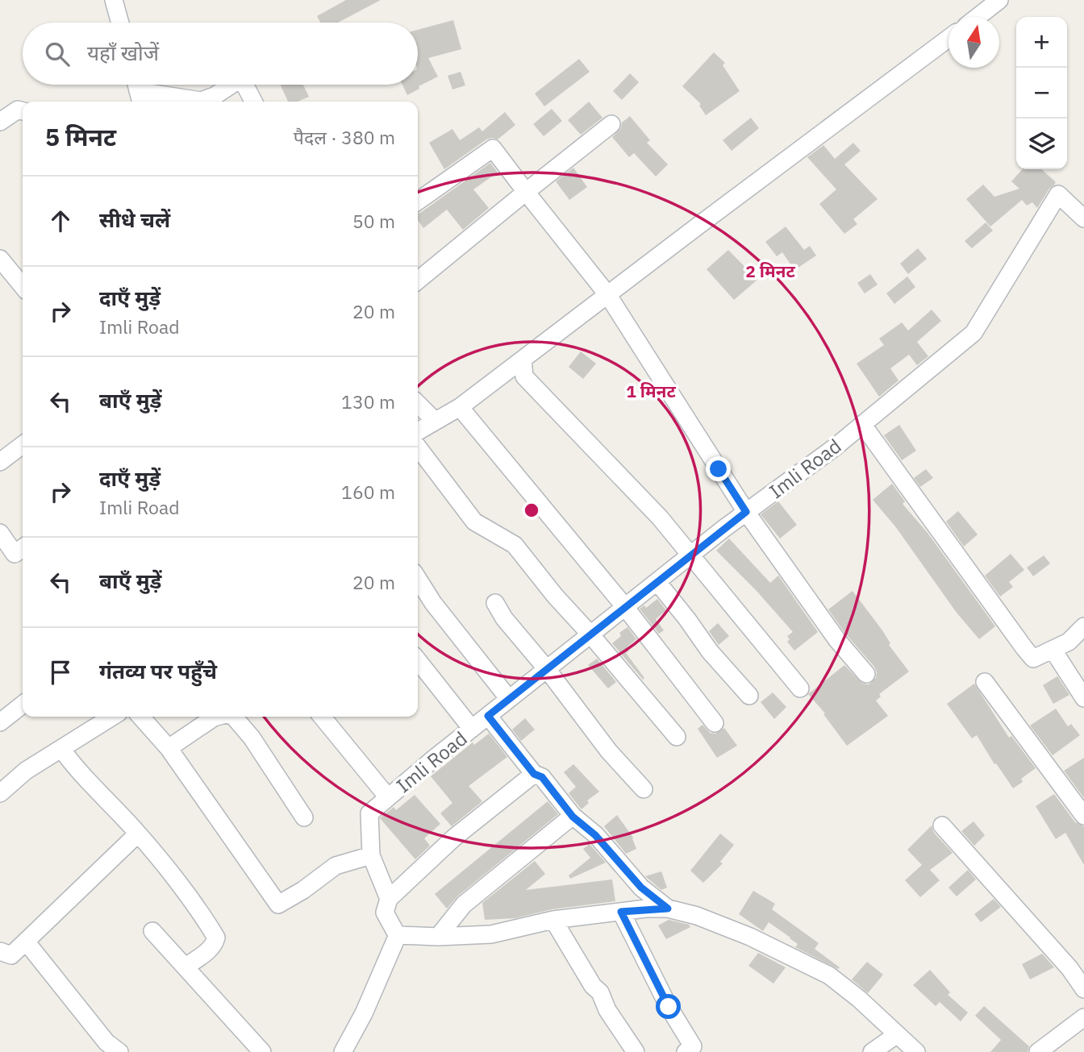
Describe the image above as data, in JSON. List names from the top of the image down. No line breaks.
{"streets":{"street":["Imli Road"]},"north":"top","page":{"map_buttons":["+","−"],"search":"यहाँ खोजें","heading":["5 मिनट","पैदल · 380 m"],"list":[["सीधे चलें","50 m"],["दाएँ मुड़ें","Imli Road","20 m"],["बाएँ मुड़ें","130 m"],["दाएँ मुड़ें","Imli Road","160 m"],["बाएँ मुड़ें","20 m"],"गंतव्य पर पहुँचे"]},"rings":["2 मिनट","1 मिनट"]}
